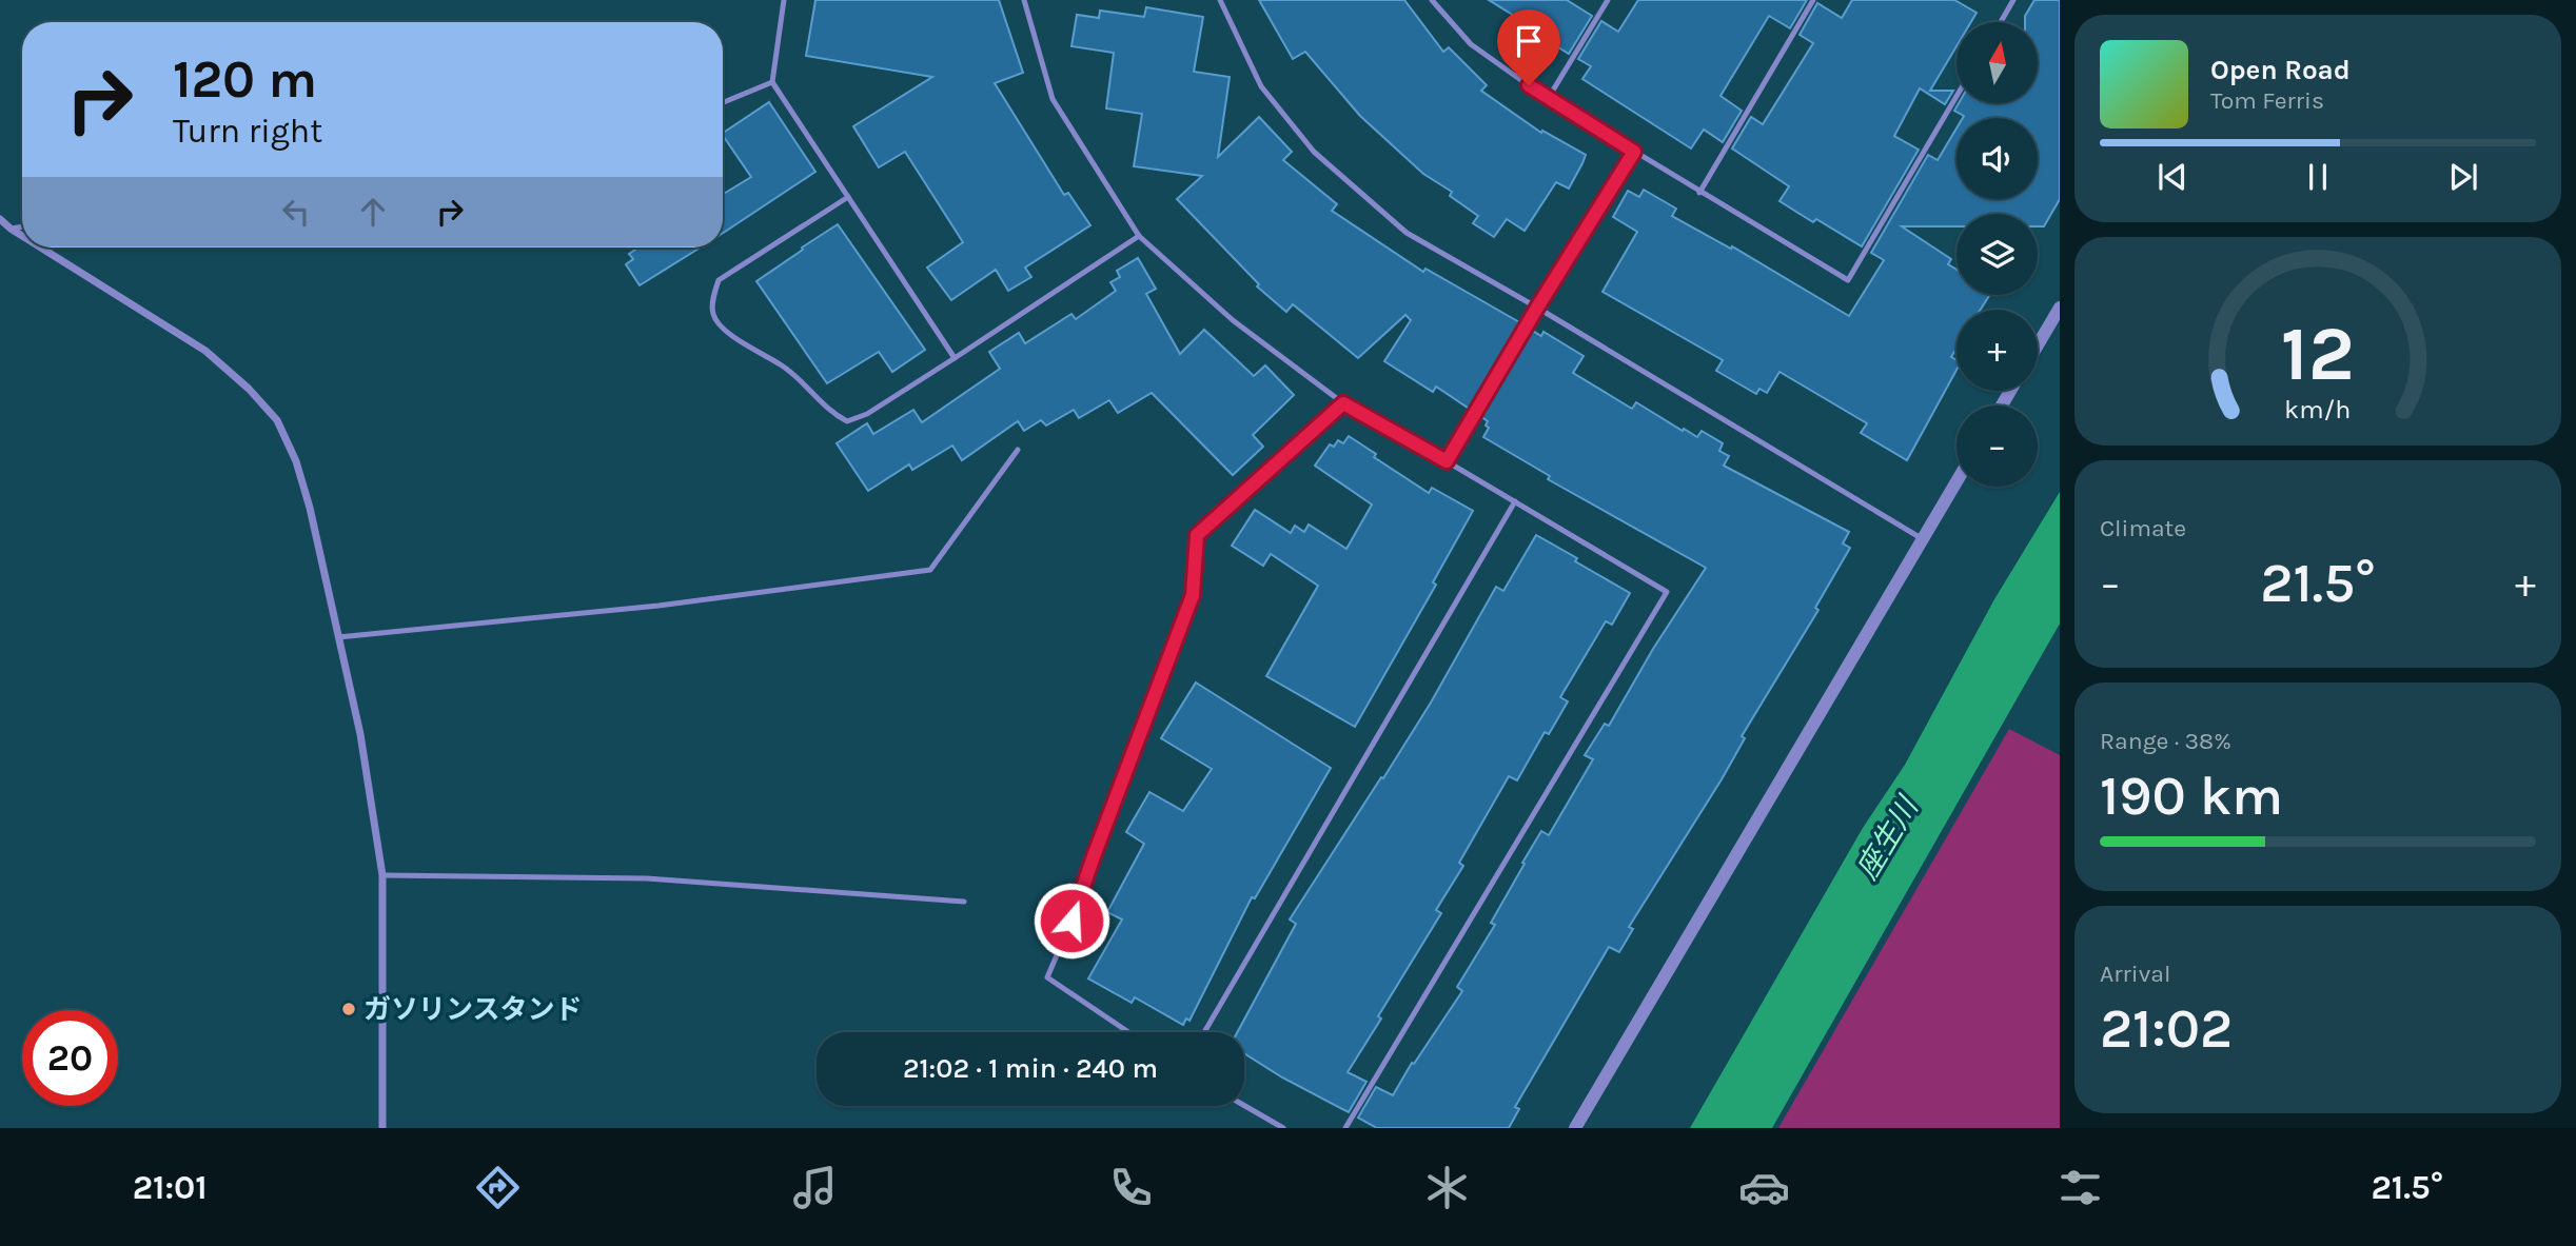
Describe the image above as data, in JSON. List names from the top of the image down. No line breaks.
{"water":["座生川"],"places":["ガソリンスタンド"],"north":"top","page":{"map_buttons":["+","−"],"turn":["120 m","Turn right"],"song":["Open Road","Tom Ferris"],"tile":["Climate",["Range · 38%","190 km"],["Arrival","21:02"]],"heat":["−","21.5°","+"],"limit":"20","trip":"21:02 · 1 min · 240 m","tabs":["21:01","21.5°"],"gauge":["12","km/h"]}}
